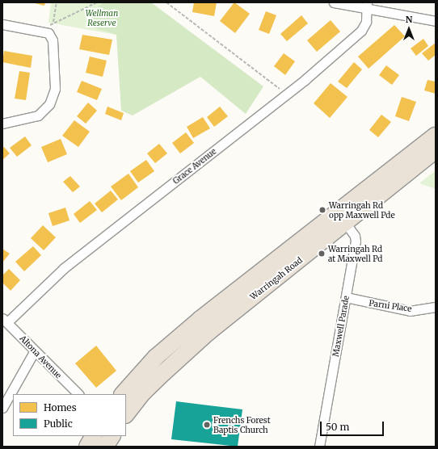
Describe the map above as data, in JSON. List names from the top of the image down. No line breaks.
{"streets":{"highway":["Warringah Road","Maxwell Parade"],"street":["Grace Avenue","Parni Place","Altona Avenue"]},"crossings":[["Grace Avenue","Altona Avenue"],["Warringah Road","Maxwell Parade"],["Parni Place","Maxwell Parade"]],"parks":["Wellman Reserve"],"places":["Warringah Rd opp Maxwell Pde","Warringah Rd at Maxwell Pd","Frenchs Forest Baptis Church"],"legend":["Homes","Public"],"scale_bar":"50 m","north":"top"}
